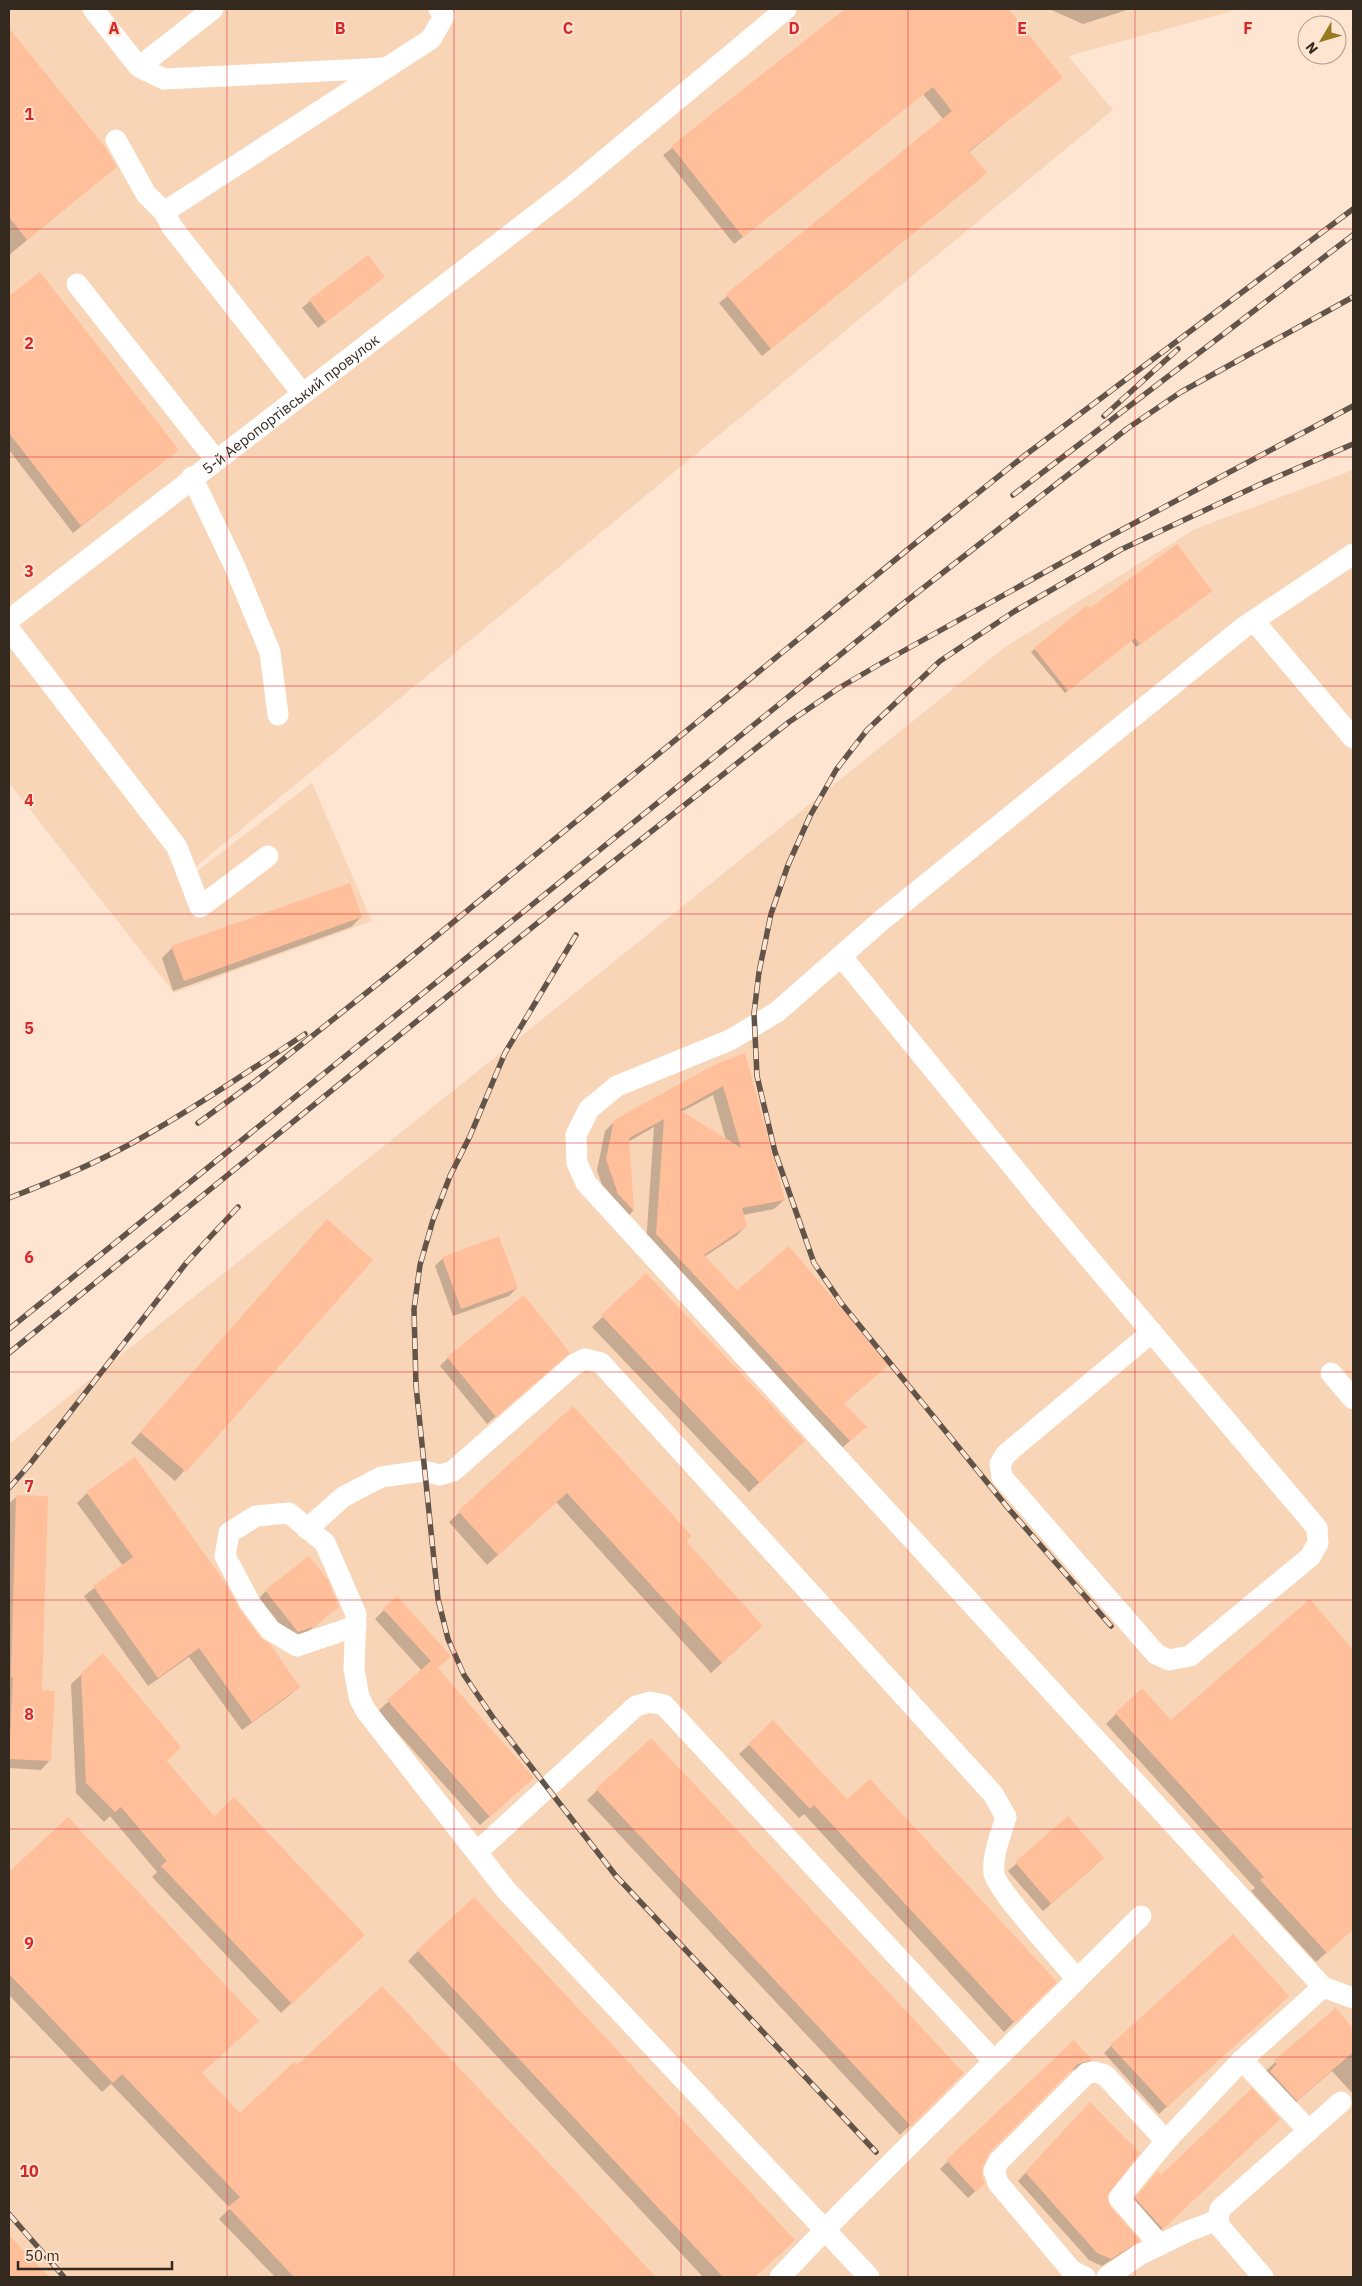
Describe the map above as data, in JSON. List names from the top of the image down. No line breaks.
{"streets":{"lane":["5-й Аеропортівський провулок"]},"scale_bar":"50 m","north":"bottom left","grid":{"columns":["A","B","C","D","E","F"],"rows":["1","2","3","4","5","6","7","8","9","10"]}}
